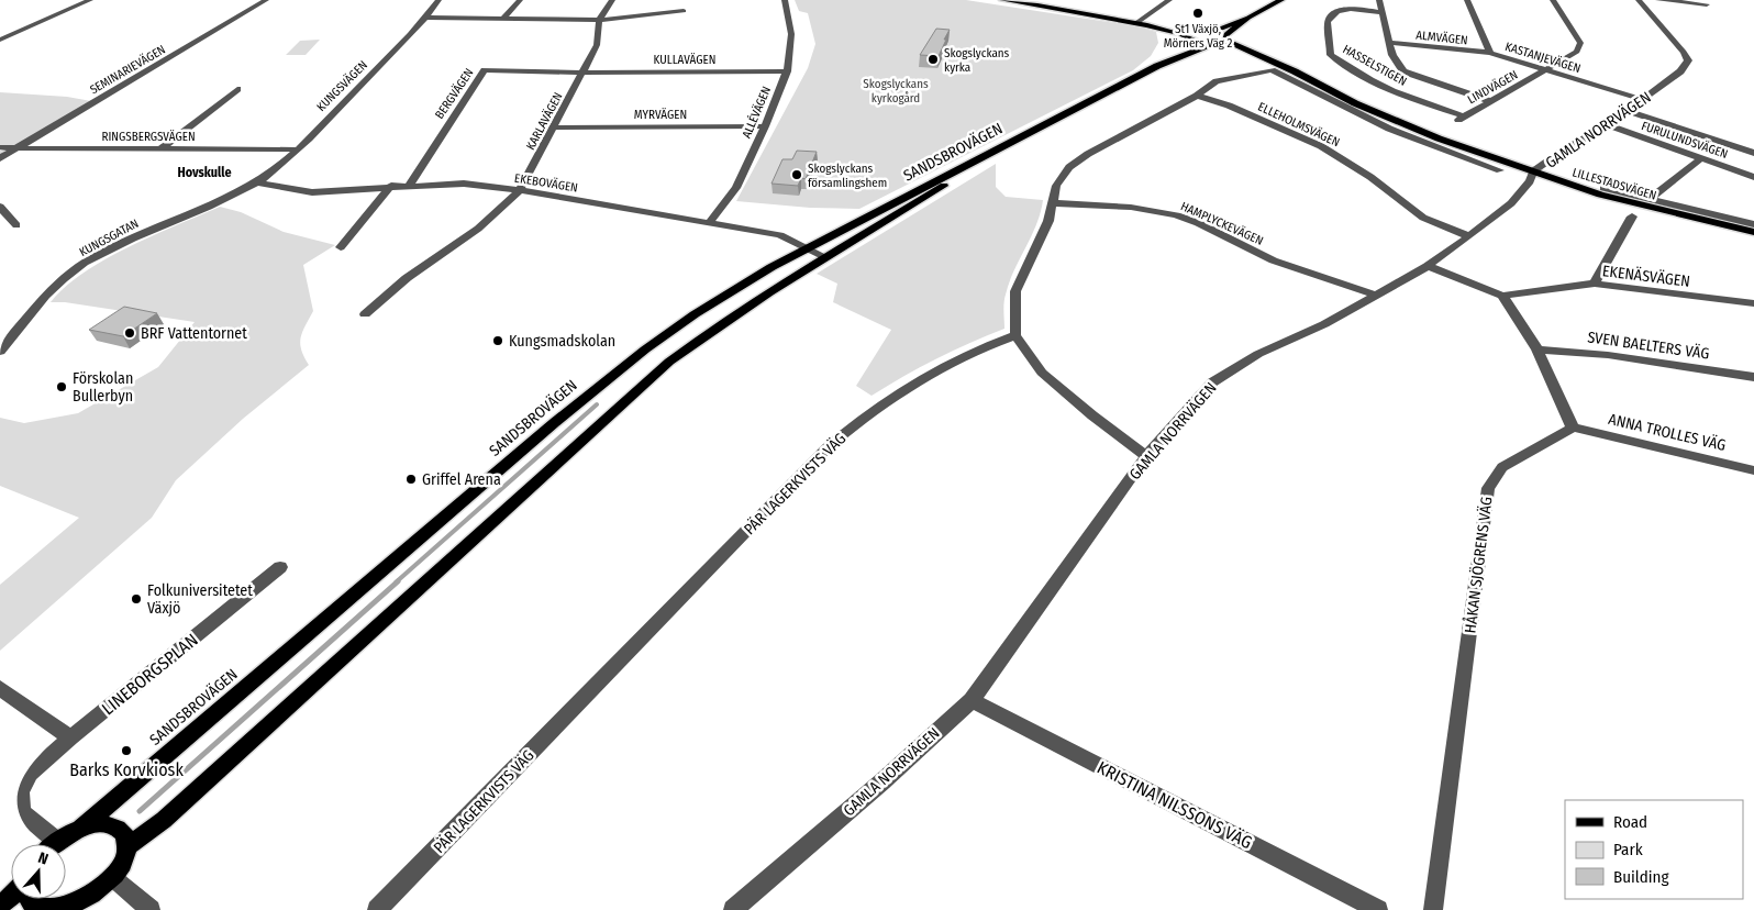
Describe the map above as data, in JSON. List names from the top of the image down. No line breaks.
{"streets":{"main road":["SANDSBROVÄGEN","LILLESTADSVÄGEN"],"street":["ALMVÄGEN","KASTANJEVÄGEN","KULLAVÄGEN","HASSELSTIGEN","SEMINARIEVÄGEN","KUNGSVÄGEN","LINDVÄGEN","BERGVÄGEN","ALLÉVÄGEN","MYRVÄGEN","KARLAVÄGEN","ELLEHOLMSVÄGEN","GAMLA NORRVÄGEN","RINGSBERGSVÄGEN","FURULUNDSVÄGEN","EKEBOVÄGEN","HAMPLYCKEVÄGEN","KUNGSGATAN","EKENÄSVÄGEN","SVEN BAELTERS VÄG","ANNA TROLLES VÄG","PÄR LAGERKVISTS VÄG","HÅKAN SJÖGRENS VÄG","LINEBORGSPLAN","KRISTINA NILSSONS VÄG"]},"crossings":[["ALMVÄGEN","KASTANJEVÄGEN"],["KASTANJEVÄGEN","LINDVÄGEN"],["KASTANJEVÄGEN","GAMLA NORRVÄGEN"],["KULLAVÄGEN","BERGVÄGEN"],["KULLAVÄGEN","ALLÉVÄGEN"],["KULLAVÄGEN","KARLAVÄGEN"],["HASSELSTIGEN","LINDVÄGEN"],["SEMINARIEVÄGEN","RINGSBERGSVÄGEN"],["KUNGSVÄGEN","RINGSBERGSVÄGEN"],["KUNGSVÄGEN","EKEBOVÄGEN"],["KUNGSVÄGEN","KUNGSGATAN"],["BERGVÄGEN","KARLAVÄGEN"],["BERGVÄGEN","EKEBOVÄGEN"],["ALLÉVÄGEN","MYRVÄGEN"],["ALLÉVÄGEN","EKEBOVÄGEN"],["MYRVÄGEN","KARLAVÄGEN"],["KARLAVÄGEN","EKEBOVÄGEN"],["ELLEHOLMSVÄGEN","GAMLA NORRVÄGEN"],["GAMLA NORRVÄGEN","FURULUNDSVÄGEN"],["GAMLA NORRVÄGEN","LILLESTADSVÄGEN"],["GAMLA NORRVÄGEN","HAMPLYCKEVÄGEN"],["GAMLA NORRVÄGEN","KRISTINA NILSSONS VÄG"],["SANDSBROVÄGEN","EKEBOVÄGEN"],["SANDSBROVÄGEN","LILLESTADSVÄGEN"],["EKEBOVÄGEN","KUNGSGATAN"],["ANNA TROLLES VÄG","HÅKAN SJÖGRENS VÄG"]],"districts":["Hovskulle"],"parks":["Skogslyckans kyrkogård"],"places":["St1 Växjö, Mörners Väg 2","Skogslyckans kyrka","Skogslyckans församlingshem","BRF Vattentornet","Kungsmadskolan","Förskolan Bullerbyn","Griffel Arena","Folkuniversitetet Växjö","Barks Korvkiosk"],"legend":["Road","Park","Building"],"north":"top"}
